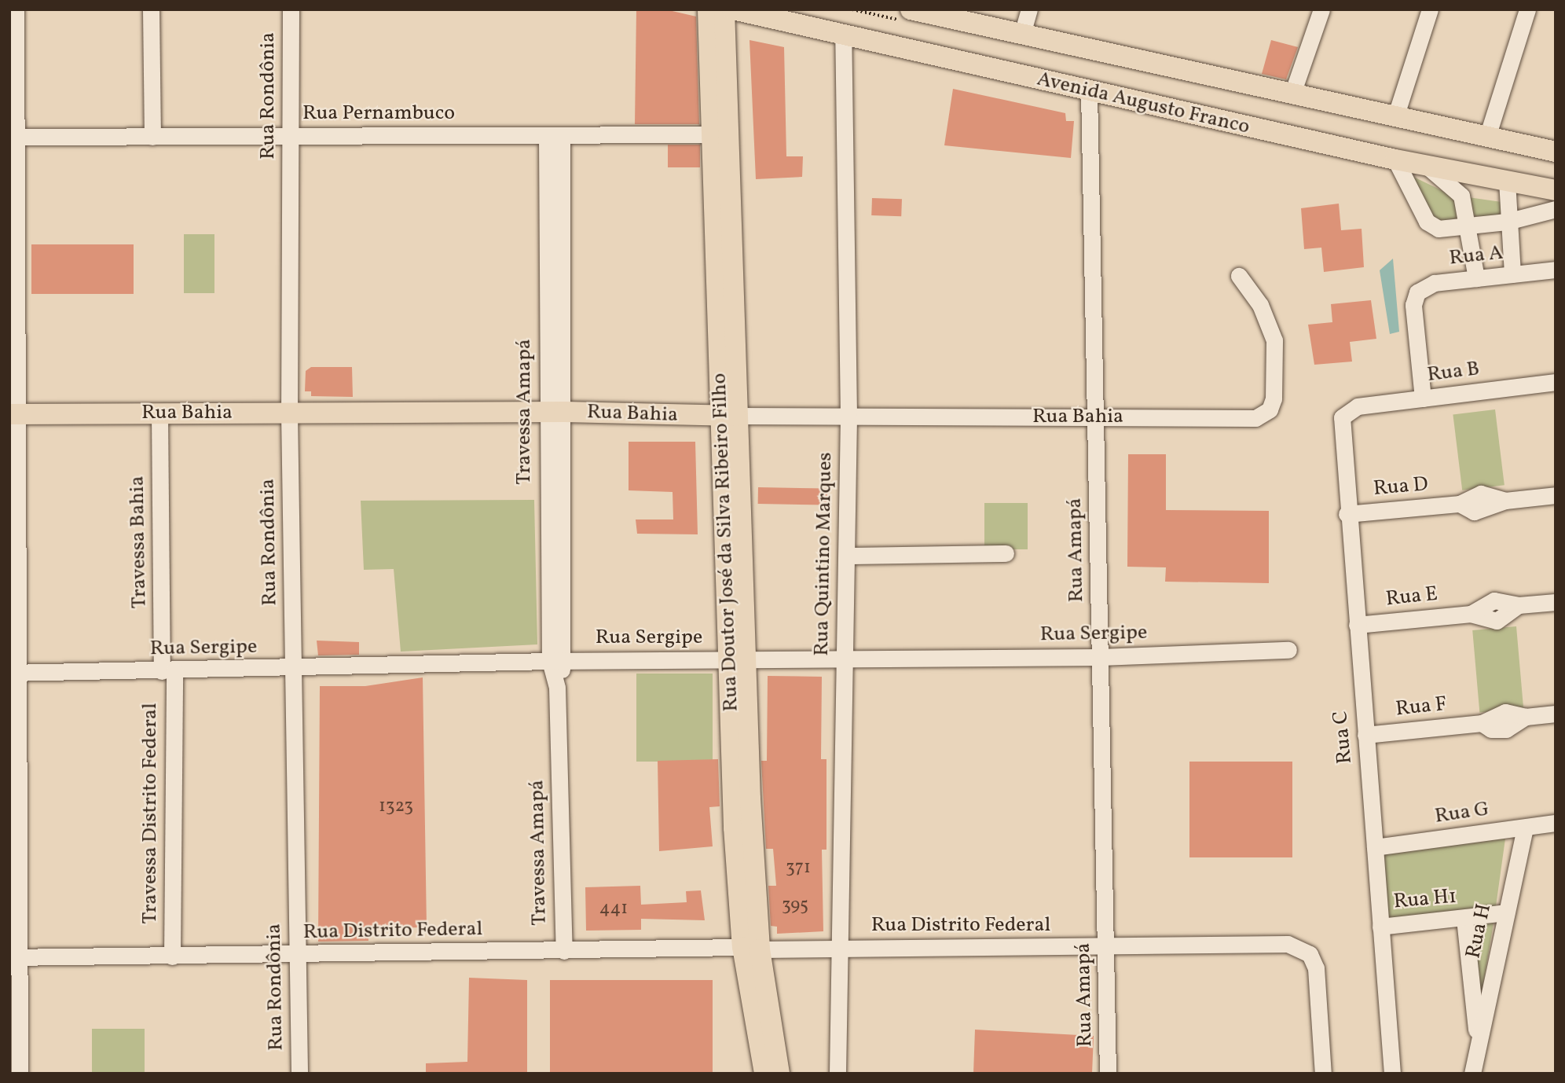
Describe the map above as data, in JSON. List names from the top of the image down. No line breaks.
{"streets":{"main road":["Avenida Augusto Franco","Rua Bahia","Rua Doutor José da Silva Ribeiro Filho"],"street":["Rua Rondônia","Rua Pernambuco","Rua A","Rua B","Travessa Amapá","Rua D","Travessa Bahia","Rua Amapá","Rua Quintino Marques","Rua E","Rua Sergipe","Rua F","Rua C","Travessa Distrito Federal","Rua G","Rua H1","Rua Distrito Federal","Rua H"]},"crossings":[["Rua Rondônia","Rua Pernambuco"],["Rua Rondônia","Rua Bahia"],["Rua Rondônia","Rua Sergipe"],["Rua Rondônia","Rua Distrito Federal"],["Avenida Augusto Franco","Rua Amapá"],["Avenida Augusto Franco","Rua Quintino Marques"],["Rua Pernambuco","Travessa Amapá"],["Rua Pernambuco","Rua Doutor José da Silva Ribeiro Filho"],["Rua A","Rua B"],["Rua B","Rua C"],["Travessa Amapá","Rua Bahia"],["Travessa Amapá","Rua Sergipe"],["Travessa Amapá","Rua Distrito Federal"],["Rua Bahia","Travessa Bahia"],["Rua Bahia","Rua Doutor José da Silva Ribeiro Filho"],["Rua Bahia","Rua Amapá"],["Rua Bahia","Rua Quintino Marques"],["Rua D","Rua C"],["Travessa Bahia","Rua Sergipe"],["Travessa Bahia","Travessa Distrito Federal"],["Rua Doutor José da Silva Ribeiro Filho","Rua Sergipe"],["Rua Doutor José da Silva Ribeiro Filho","Rua Distrito Federal"],["Rua Amapá","Rua Sergipe"],["Rua Amapá","Rua Distrito Federal"],["Rua Quintino Marques","Rua Sergipe"],["Rua Quintino Marques","Rua Distrito Federal"],["Rua E","Rua C"],["Rua Sergipe","Travessa Distrito Federal"],["Rua F","Rua C"],["Rua C","Rua G"],["Rua C","Rua H1"],["Travessa Distrito Federal","Rua Distrito Federal"],["Rua G","Rua H"],["Rua H1","Rua H"]],"house_numbers":["1323","371","395","441"]}
